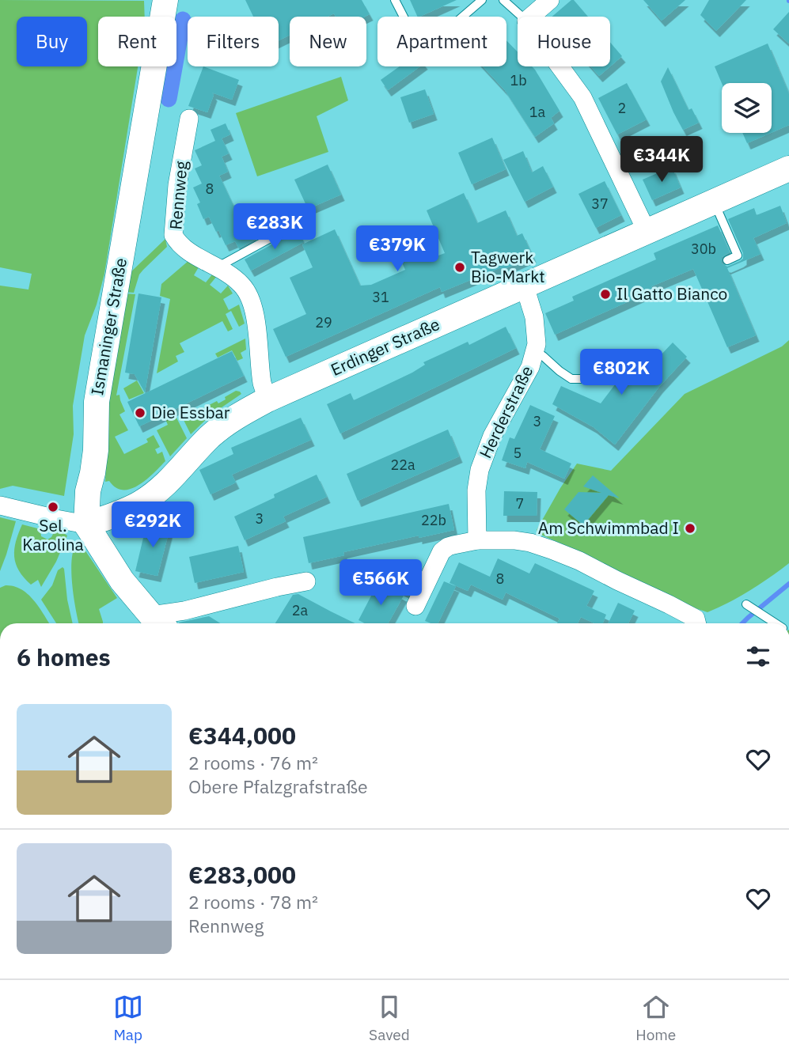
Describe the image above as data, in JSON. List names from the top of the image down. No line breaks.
{"streets":{"street":["Rennweg","Ismaninger Straße","Erdinger Straße","Herderstraße"]},"crossings":[["Rennweg","Erdinger Straße"],["Ismaninger Straße","Erdinger Straße"],["Erdinger Straße","Herderstraße"]],"places":["Tagwerk Bio-Markt","Il Gatto Bianco","Die Essbar","Sel. Karolina","Am Schwimmbad I"],"house_numbers":["1b","2","1a","8","37","30b","31","29","3","5","22a","7","3","22b","8","2a"],"page":{"chip":["Buy","Rent","Filters","New","Apartment","House"],"price":["€344K","€283K","€379K","€802K","€292K","€566K"],"heading":"6 homes","list":[{"name":"€344,000","note":"2 rooms · 76 m² · Obere Pfalzgrafstraße"},{"name":"€283,000","note":"2 rooms · 78 m² · Rennweg"}],"tabs":["Map","Saved","Home"]}}
